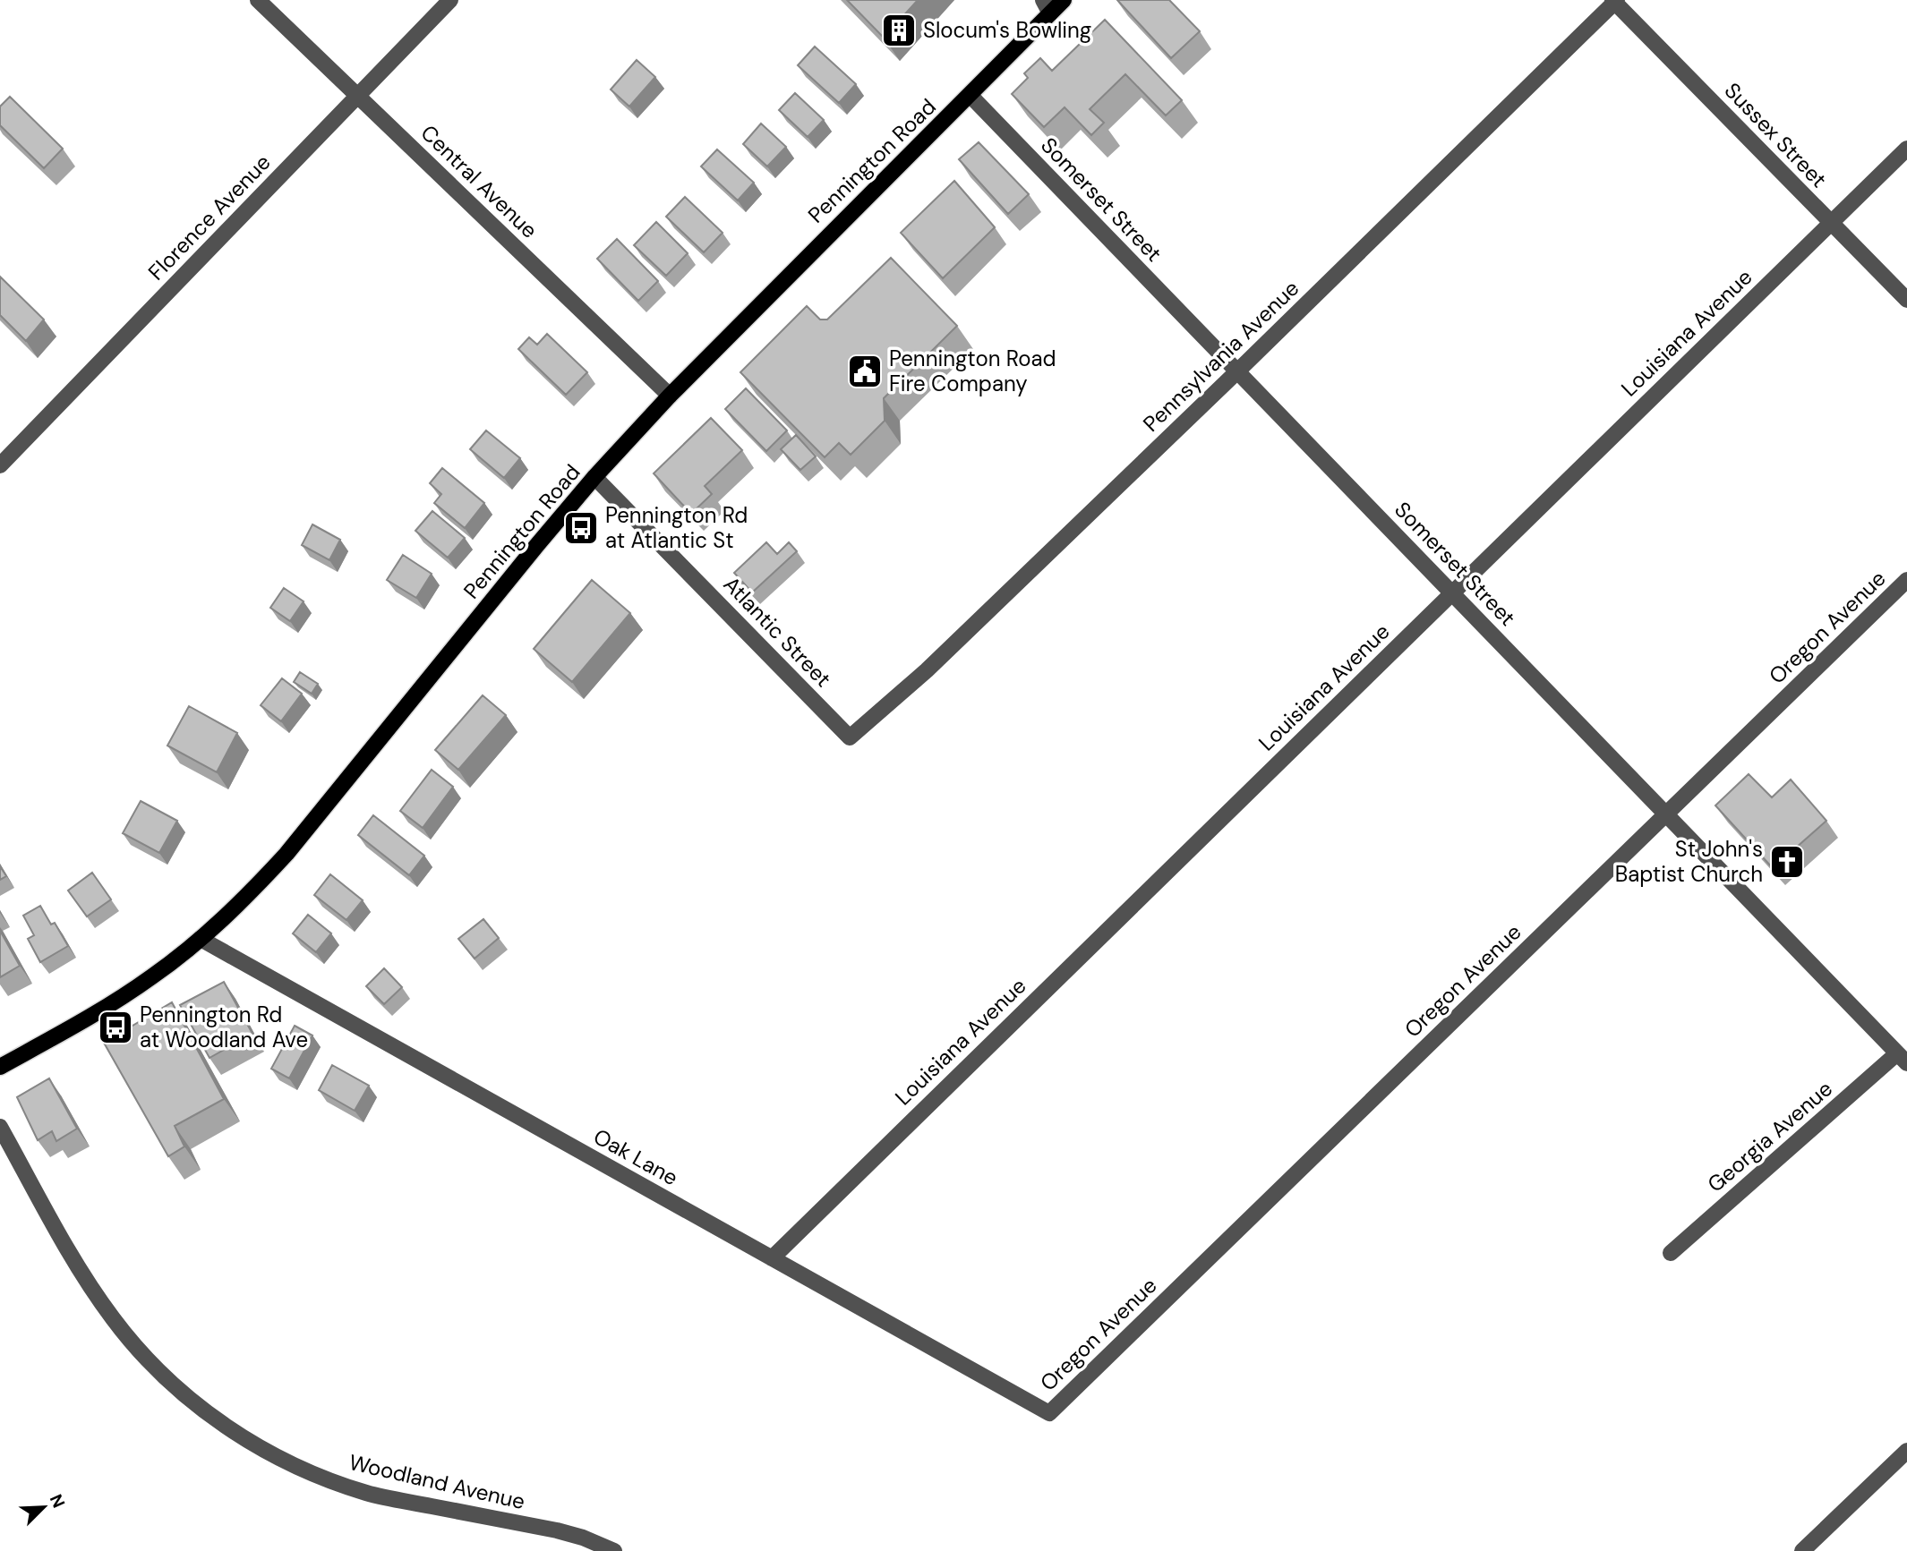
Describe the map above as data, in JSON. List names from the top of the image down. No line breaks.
{"streets":{"main road":["Pennington Road"],"street":["Sussex Street","Central Avenue","Somerset Street","Florence Avenue","Louisiana Avenue","Pennsylvania Avenue","Oregon Avenue","Atlantic Street","Georgia Avenue","Oak Lane","Woodland Avenue"]},"crossings":[["Sussex Street","Louisiana Avenue"],["Sussex Street","Pennsylvania Avenue"],["Pennington Road","Central Avenue"],["Pennington Road","Somerset Street"],["Pennington Road","Atlantic Street"],["Pennington Road","Oak Lane"],["Central Avenue","Florence Avenue"],["Somerset Street","Louisiana Avenue"],["Somerset Street","Pennsylvania Avenue"],["Somerset Street","Oregon Avenue"],["Somerset Street","Georgia Avenue"],["Louisiana Avenue","Oak Lane"],["Pennsylvania Avenue","Atlantic Street"],["Oregon Avenue","Oak Lane"]],"places":{"building":["Slocum's Bowling"],"public building":["Pennington Road Fire Company"],"bus stop":["Pennington Rd at Atlantic St","Pennington Rd at Woodland Ave"],"church":["St John's Baptist Church"]},"north":"top right"}
